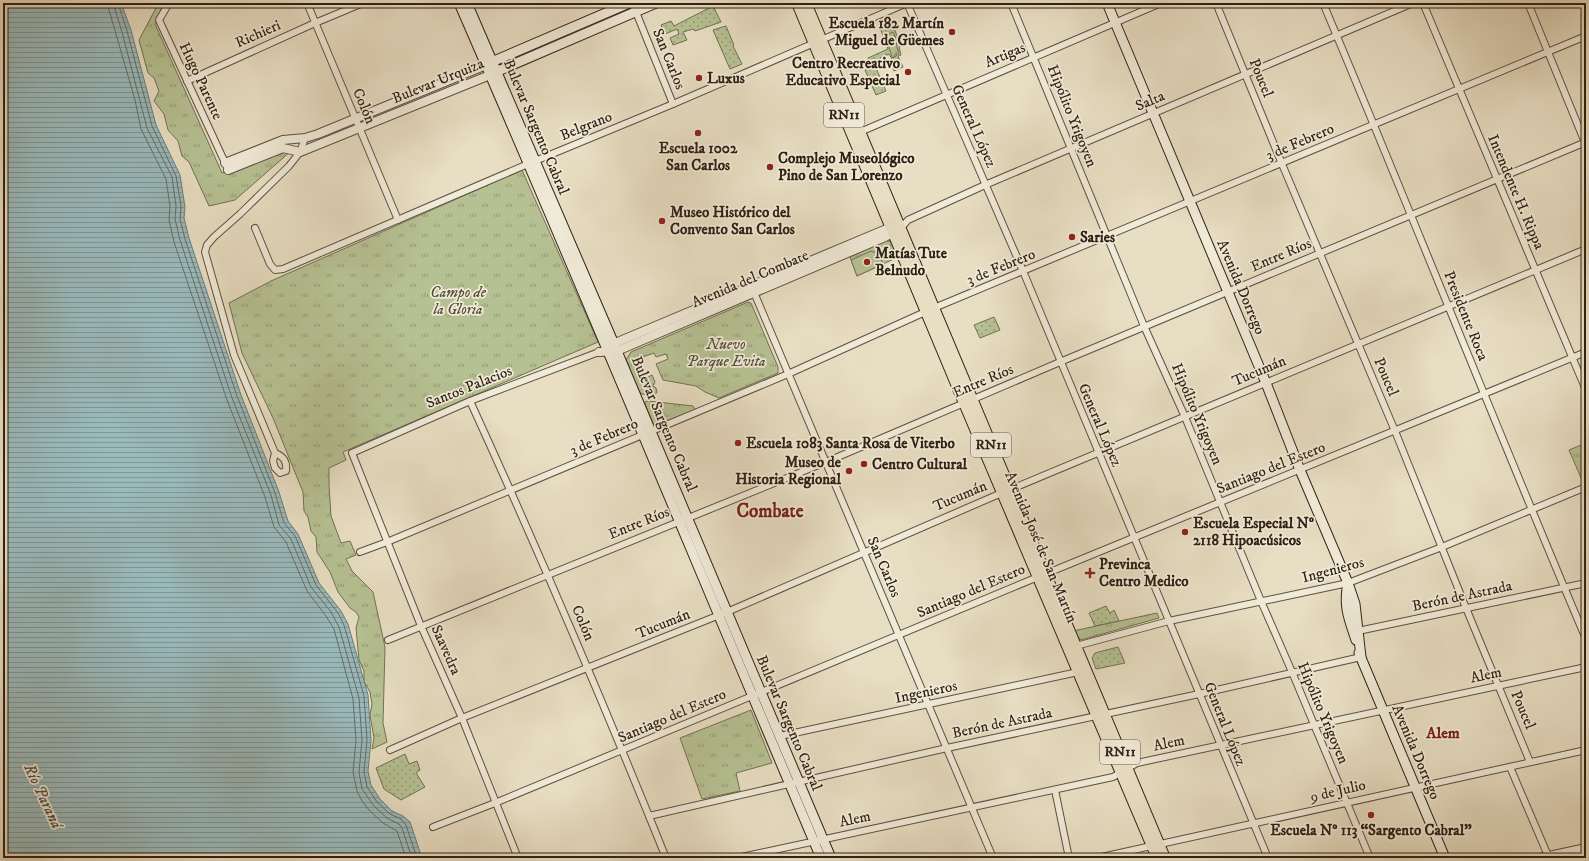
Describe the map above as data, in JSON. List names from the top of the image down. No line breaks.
{"streets":{"main road":["Bulevar Urquiza","RN11","Bulevar Sargento Cabral","Avenida Dorrego","Avenida José de San Martín"],"street":["Richieri","Artigas","San Carlos","Poucel","Hugo Parente","Salta","Colón","Hipólito Yrigoyen","Belgrano","General López","3 de Febrero","Intendente H. Rippa","Entre Ríos","Avenida del Combate","Presidente Roca","Tucumán","Santos Palacios","Santiago del Estero","Ingenieros","Berón de Astrada","Saavedra","Alem","9 de Julio"]},"crossings":[["Richieri","Hugo Parente"],["Richieri","Colón"],["Artigas","Hipólito Yrigoyen"],["Artigas","General López"],["Artigas","Avenida Dorrego"],["Artigas","Avenida José de San Martín"],["San Carlos","Bulevar Urquiza"],["San Carlos","Belgrano"],["San Carlos","3 de Febrero"],["San Carlos","Entre Ríos"],["San Carlos","Avenida del Combate"],["San Carlos","Tucumán"],["San Carlos","Santiago del Estero"],["San Carlos","Ingenieros"],["San Carlos","Berón de Astrada"],["San Carlos","Alem"],["Poucel","Salta"],["Poucel","3 de Febrero"],["Poucel","Entre Ríos"],["Poucel","Tucumán"],["Poucel","Santiago del Estero"],["Poucel","Ingenieros"],["Poucel","Berón de Astrada"],["Poucel","Alem"],["Poucel","9 de Julio"],["Hugo Parente","Bulevar Urquiza"],["Bulevar Urquiza","Colón"],["Bulevar Urquiza","Bulevar Sargento Cabral"],["Salta","Hipólito Yrigoyen"],["Salta","General López"],["Salta","Avenida del Combate"],["Salta","Avenida Dorrego"],["Salta","Presidente Roca"],["Salta","Avenida José de San Martín"],["Colón","Belgrano"],["Colón","3 de Febrero"],["Colón","Entre Ríos"],["Colón","Tucumán"],["Colón","Santos Palacios"],["Colón","Santiago del Estero"],["Colón","Berón de Astrada"],["Hipólito Yrigoyen","3 de Febrero"],["Hipólito Yrigoyen","Entre Ríos"],["Hipólito Yrigoyen","Tucumán"],["Hipólito Yrigoyen","Santiago del Estero"],["Hipólito Yrigoyen","Ingenieros"],["Hipólito Yrigoyen","Berón de Astrada"],["Hipólito Yrigoyen","Alem"],["Hipólito Yrigoyen","9 de Julio"],["Belgrano","General López"],["Belgrano","Bulevar Sargento Cabral"],["Belgrano","Avenida José de San Martín"],["General López","3 de Febrero"],["General López","Entre Ríos"],["General López","Tucumán"],["General López","Santiago del Estero"],["General López","Ingenieros"],["General López","Berón de Astrada"],["General López","Alem"],["General López","9 de Julio"],["Bulevar Sargento Cabral","3 de Febrero"],["Bulevar Sargento Cabral","Entre Ríos"],["Bulevar Sargento Cabral","Avenida del Combate"],["Bulevar Sargento Cabral","Tucumán"],["Bulevar Sargento Cabral","Santos Palacios"],["Bulevar Sargento Cabral","Santiago del Estero"],["Bulevar Sargento Cabral","Ingenieros"],["Bulevar Sargento Cabral","Berón de Astrada"],["Bulevar Sargento Cabral","Alem"],["3 de Febrero","Intendente H. Rippa"],["3 de Febrero","Avenida Dorrego"],["3 de Febrero","Presidente Roca"],["3 de Febrero","Avenida José de San Martín"],["3 de Febrero","Saavedra"],["Intendente H. Rippa","Entre Ríos"],["Intendente H. Rippa","Tucumán"],["Intendente H. Rippa","Santiago del Estero"],["Entre Ríos","Avenida Dorrego"],["Entre Ríos","Presidente Roca"],["Entre Ríos","Avenida José de San Martín"],["Entre Ríos","Saavedra"],["Avenida del Combate","Santos Palacios"],["Avenida del Combate","Avenida José de San Martín"],["Avenida Dorrego","Tucumán"],["Avenida Dorrego","Santiago del Estero"],["Avenida Dorrego","Ingenieros"],["Avenida Dorrego","Berón de Astrada"],["Avenida Dorrego","Alem"],["Avenida Dorrego","9 de Julio"],["Presidente Roca","Tucumán"],["Presidente Roca","Santiago del Estero"],["Presidente Roca","Ingenieros"],["Presidente Roca","Berón de Astrada"],["Tucumán","Avenida José de San Martín"],["Tucumán","Saavedra"],["Santos Palacios","Saavedra"],["Santiago del Estero","Avenida José de San Martín"],["Santiago del Estero","Saavedra"],["Avenida José de San Martín","Ingenieros"],["Avenida José de San Martín","Berón de Astrada"],["Avenida José de San Martín","Alem"],["Avenida José de San Martín","9 de Julio"]],"districts":["Combate","Alem"],"water":["Río Paraná"],"parks":["Campo de la Gloria","Nuevo Parque Evita"],"places":{"other":["Escuela 182 Martín Miguel de Güemes","Centro Recreativo Educativo Especial","Luxus","Escuela 1002 San Carlos","Complejo Museológico Pino de San Lorenzo","Museo Histórico del Convento San Carlos","Saries","Matías Tute Belnudo","Escuela 1083 Santa Rosa de Viterbo","Centro Cultural","Museo de Historia Regional","Escuela Especial Nº 2118 Hipoacúsicos","Escuela Nº 113 “Sargento Cabral”"],"health":["Previnca Centro Medico"]}}
